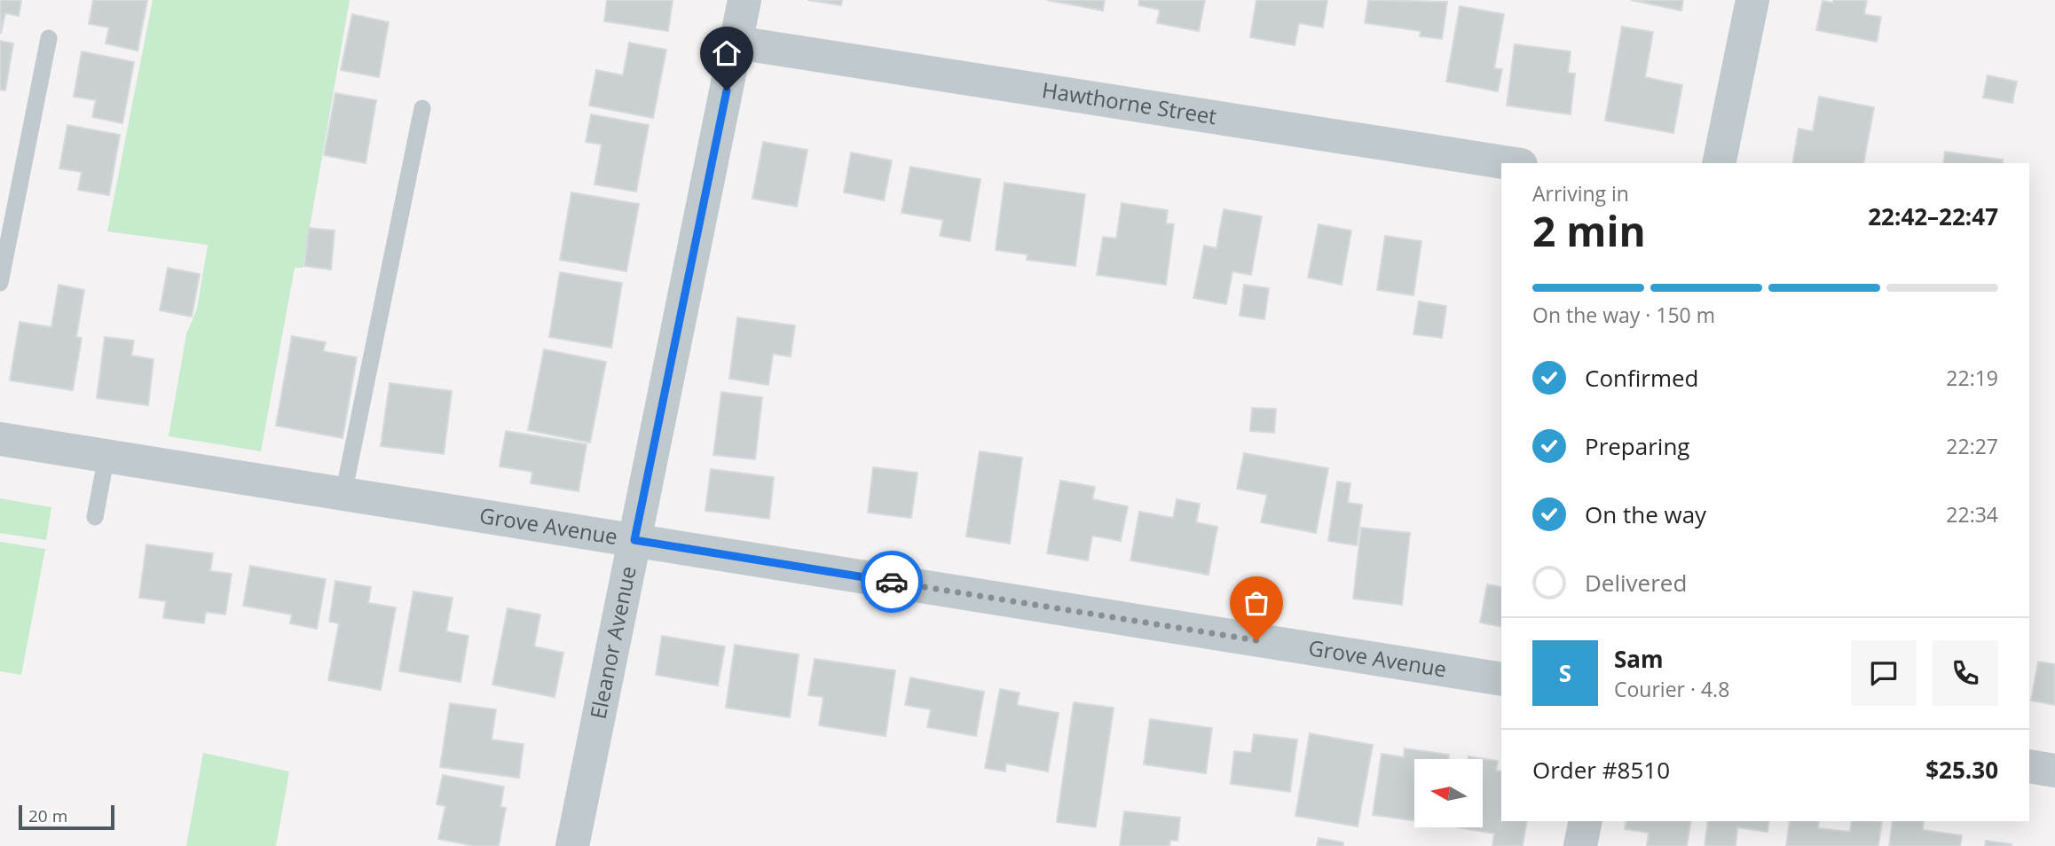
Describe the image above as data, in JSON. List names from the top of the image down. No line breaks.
{"streets":{"street":["Hawthorne Street","Grove Avenue","Eleanor Avenue"]},"crossings":[["Hawthorne Street","Eleanor Avenue"],["Grove Avenue","Eleanor Avenue"]],"scale_bar":"20 m","north":"left","page":{"heading":["2 min","Arriving in","22:42–22:47"],"panel":["Sam","Courier · 4.8","Order #8510","$25.30"],"bar":"On the way · 150 m","list":[["Confirmed","22:19"],["Preparing","22:27"],["On the way","22:34"],"Delivered"],"round":"S","scale":"20 m"}}
